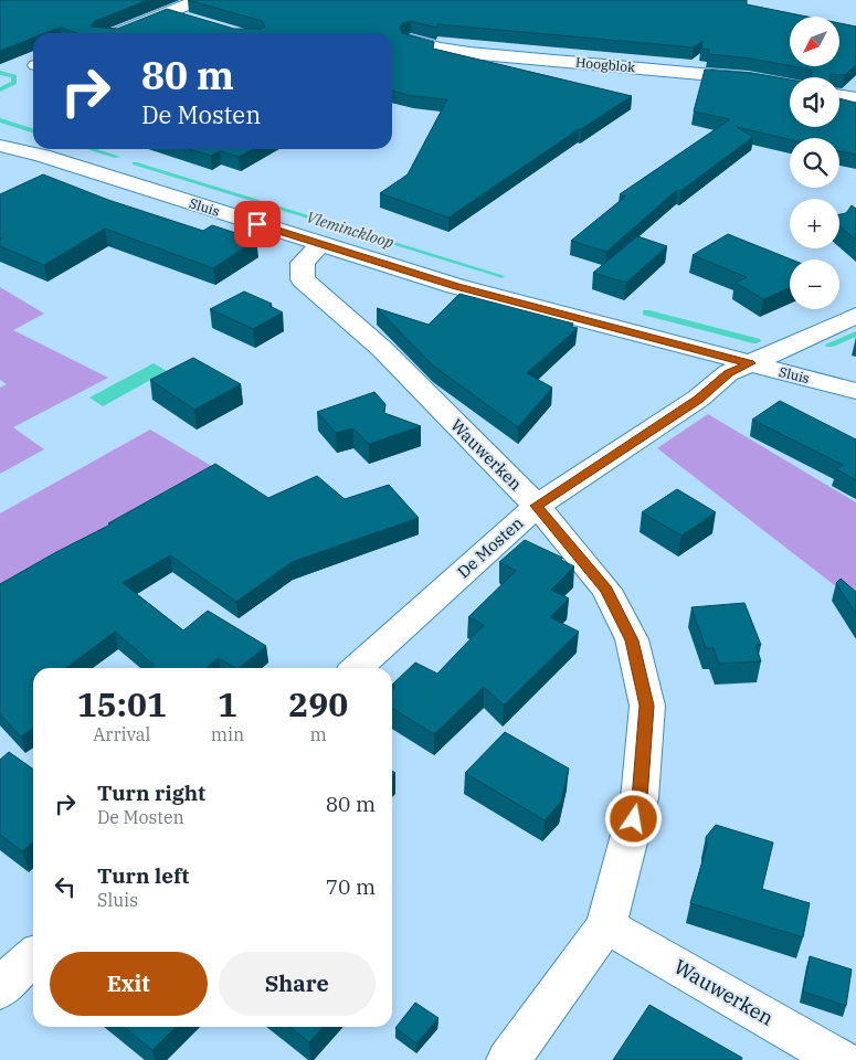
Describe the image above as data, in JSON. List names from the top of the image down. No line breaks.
{"streets":{"street":["Hoogblok","Sluis","Wauwerken","De Mosten"]},"crossings":[["Sluis","Wauwerken"],["Sluis","De Mosten"],["Wauwerken","De Mosten"]],"water":["Vleminckloop"],"north":"bottom left","page":{"map_buttons":["+","−"],"turn":["80 m","De Mosten"],"eta":["15:01","Arrival","1","min","290","m"],"list":[{"name":"Turn right","note":"De Mosten","value":"80 m"},{"name":"Turn left","note":"Sluis","value":"70 m"}],"buttons":["Exit","Share"]}}
